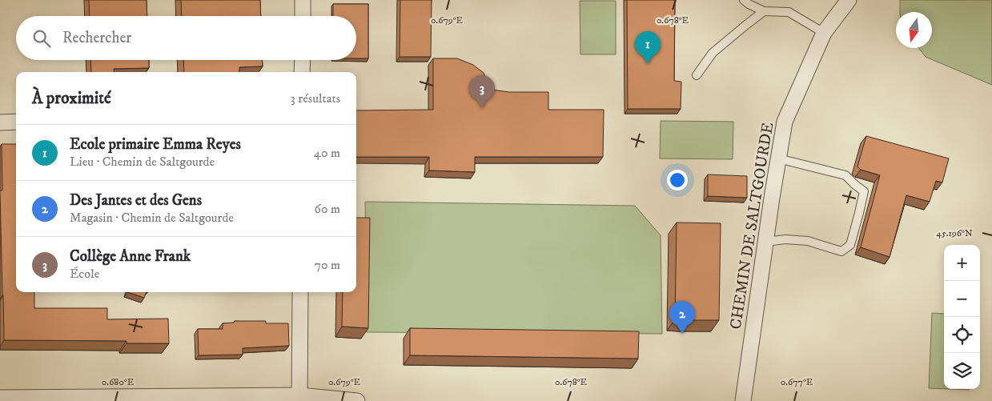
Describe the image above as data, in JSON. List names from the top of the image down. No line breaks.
{"streets":{"street":["CHEMIN DE SALTGOURDE"]},"north":"bottom","page":{"search":"Rechercher","pins":["1","3","2"],"heading":["À proximité","3 résultats"],"list":[{"mark":"1","name":"Ecole primaire Emma Reyes","note":"Lieu · Chemin de Saltgourde","value":"40 m"},{"mark":"2","name":"Des Jantes et des Gens","note":"Magasin · Chemin de Saltgourde","value":"60 m"},{"mark":"3","name":"Collège Anne Frank","note":"École","value":"70 m"}],"map_buttons":["+","−"]},"coordinates":["0.679°E","0.678°E","45.196°N","0.680°E","0.677°E"]}
